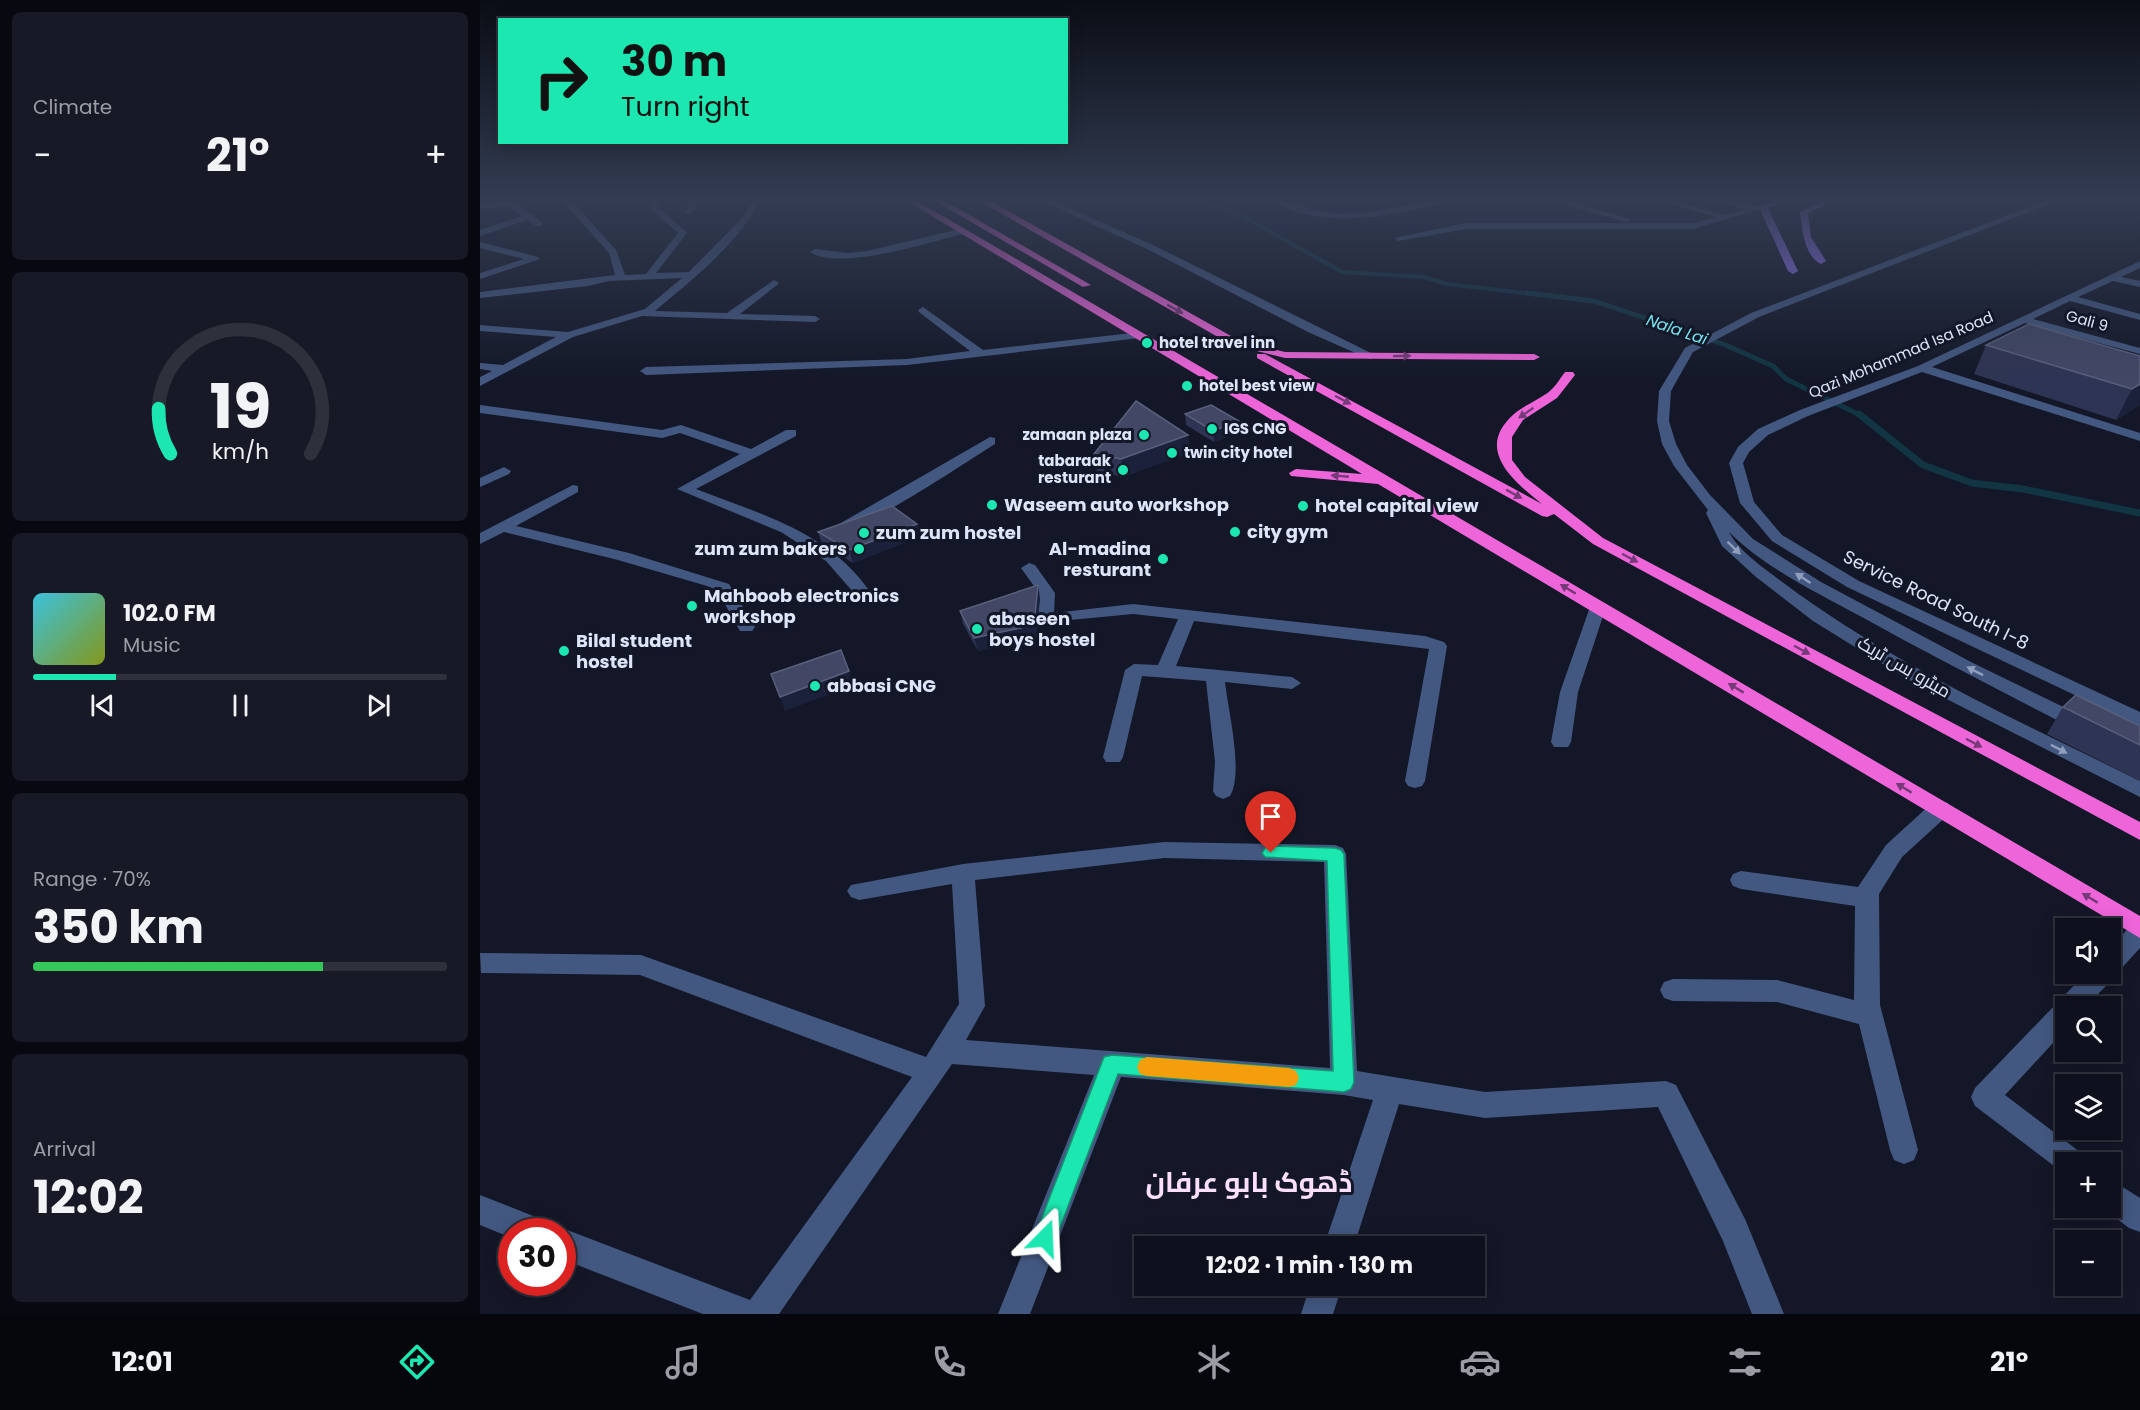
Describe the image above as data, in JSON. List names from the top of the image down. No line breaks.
{"streets":{"street":["Gali 9","Qazi Mohammad Isa Road","Service Road South I-8","میٹرو بس ٹریک"]},"crossings":[["Gali 9","Qazi Mohammad Isa Road"],["Qazi Mohammad Isa Road","Service Road South I-8"]],"districts":["ڈھوک بابو عرفان"],"water":["Nala Lai"],"places":["hotel travel inn","hotel best view","IGS CNG","zamaan plaza","twin city hotel","tabaraak resturant","Waseem auto workshop","hotel capital view","city gym","zum zum hostel","zum zum bakers","Al-madina resturant","Mahboob electronics workshop","abaseen boys hostel","Bilal student hostel","abbasi CNG"],"page":{"tile":["Climate",["Range · 70%","350 km"],["Arrival","12:02"]],"turn":["30 m","Turn right"],"heat":["−","21°","+"],"song":["102.0 FM","Music"],"map_buttons":["+","−"],"limit":"30","trip":"12:02 · 1 min · 130 m","tabs":["12:01","21°"],"gauge":["19","km/h"]}}
